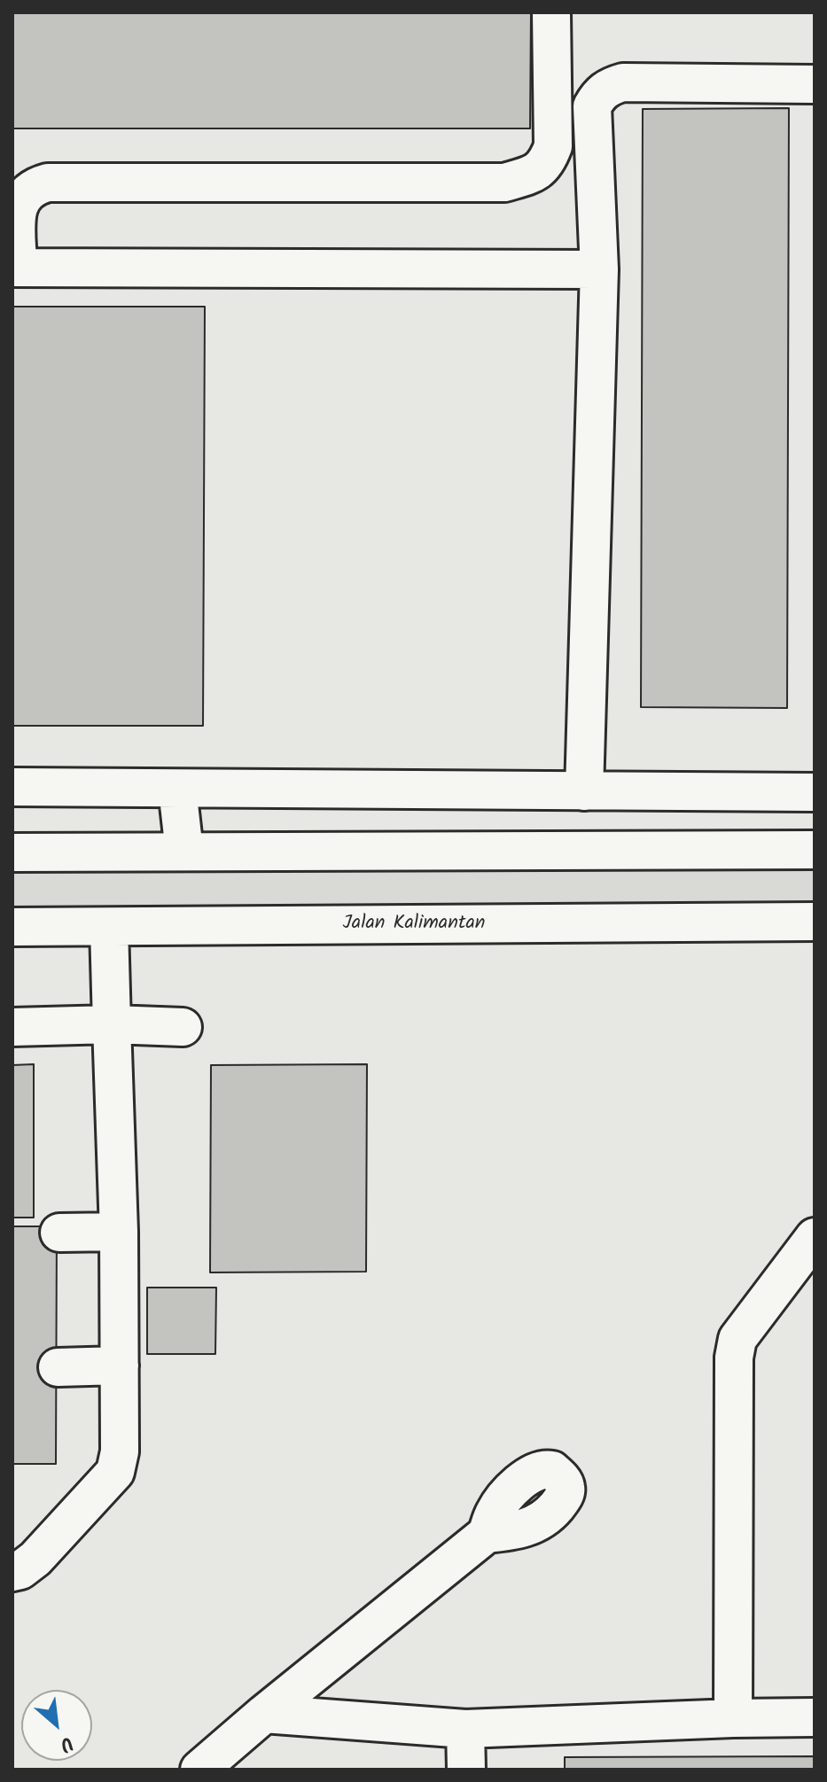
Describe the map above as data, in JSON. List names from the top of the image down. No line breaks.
{"streets":{"street":["Jalan Kalimantan"]},"north":"bottom right"}
